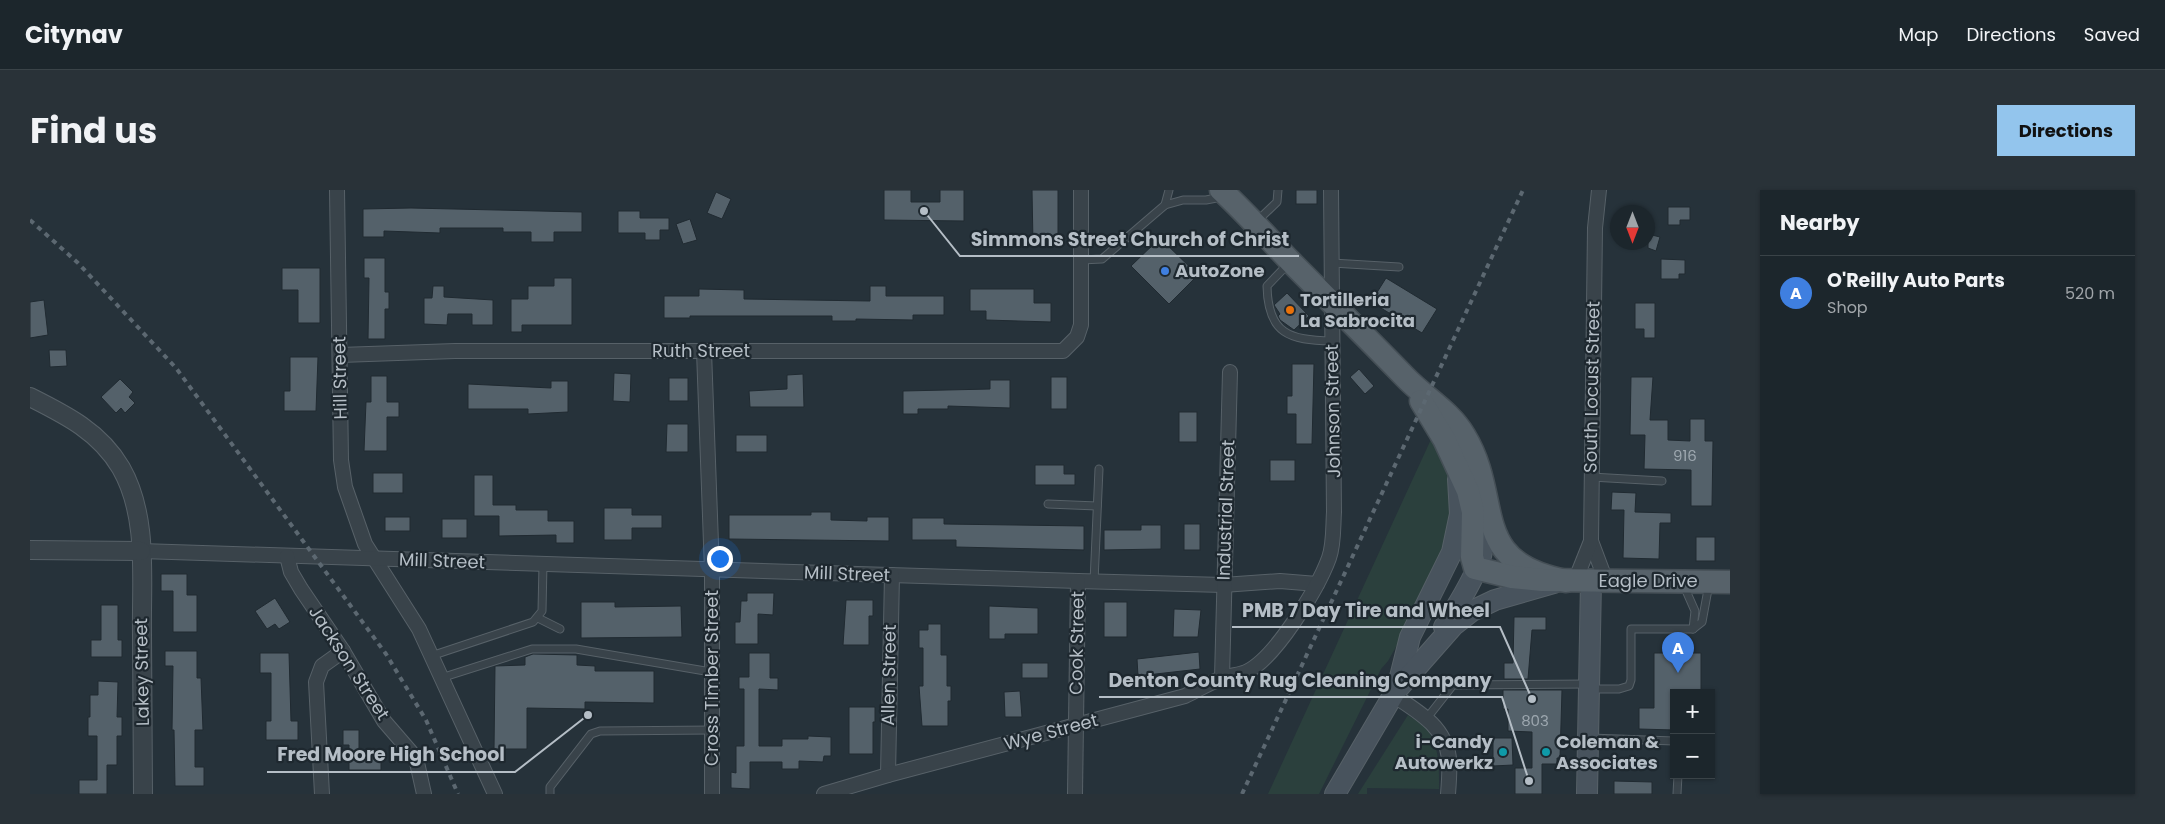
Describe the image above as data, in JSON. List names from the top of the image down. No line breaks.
{"streets":{"main road":["South Locust Street","Eagle Drive"],"street":["Ruth Street","Hill Street","Johnson Street","Industrial Street","Mill Street","Cook Street","Jackson Street","Lakey Street","Allen Street","Cross Timber Street","Wye Street"]},"crossings":[["Ruth Street","Hill Street"],["Ruth Street","Cross Timber Street"],["Hill Street","Mill Street"],["South Locust Street","Eagle Drive"],["Johnson Street","Mill Street"],["Johnson Street","Wye Street"],["Industrial Street","Mill Street"],["Industrial Street","Wye Street"],["Mill Street","Cook Street"],["Mill Street","Jackson Street"],["Mill Street","Lakey Street"],["Mill Street","Allen Street"],["Mill Street","Cross Timber Street"],["Mill Street","Wye Street"],["Cook Street","Wye Street"],["Allen Street","Wye Street"]],"places":["Simmons Street Church of Christ","AutoZone","Tortilleria La Sabrocita","PMB 7 Day Tire and Wheel","Fred Moore High School","i-Candy Autowerkz","Coleman & Associates","Denton County Rug Cleaning Company"],"house_numbers":["916","803"],"north":"bottom","page":{"header":"Citynav","nav":["Map","Directions","Saved"],"title":"Find us","buttons":"Directions","heading":"Nearby","list":[{"mark":"A","name":"O'Reilly Auto Parts","note":"Shop","value":"520 m"}],"pins":"A","map_buttons":["+","−"]}}
